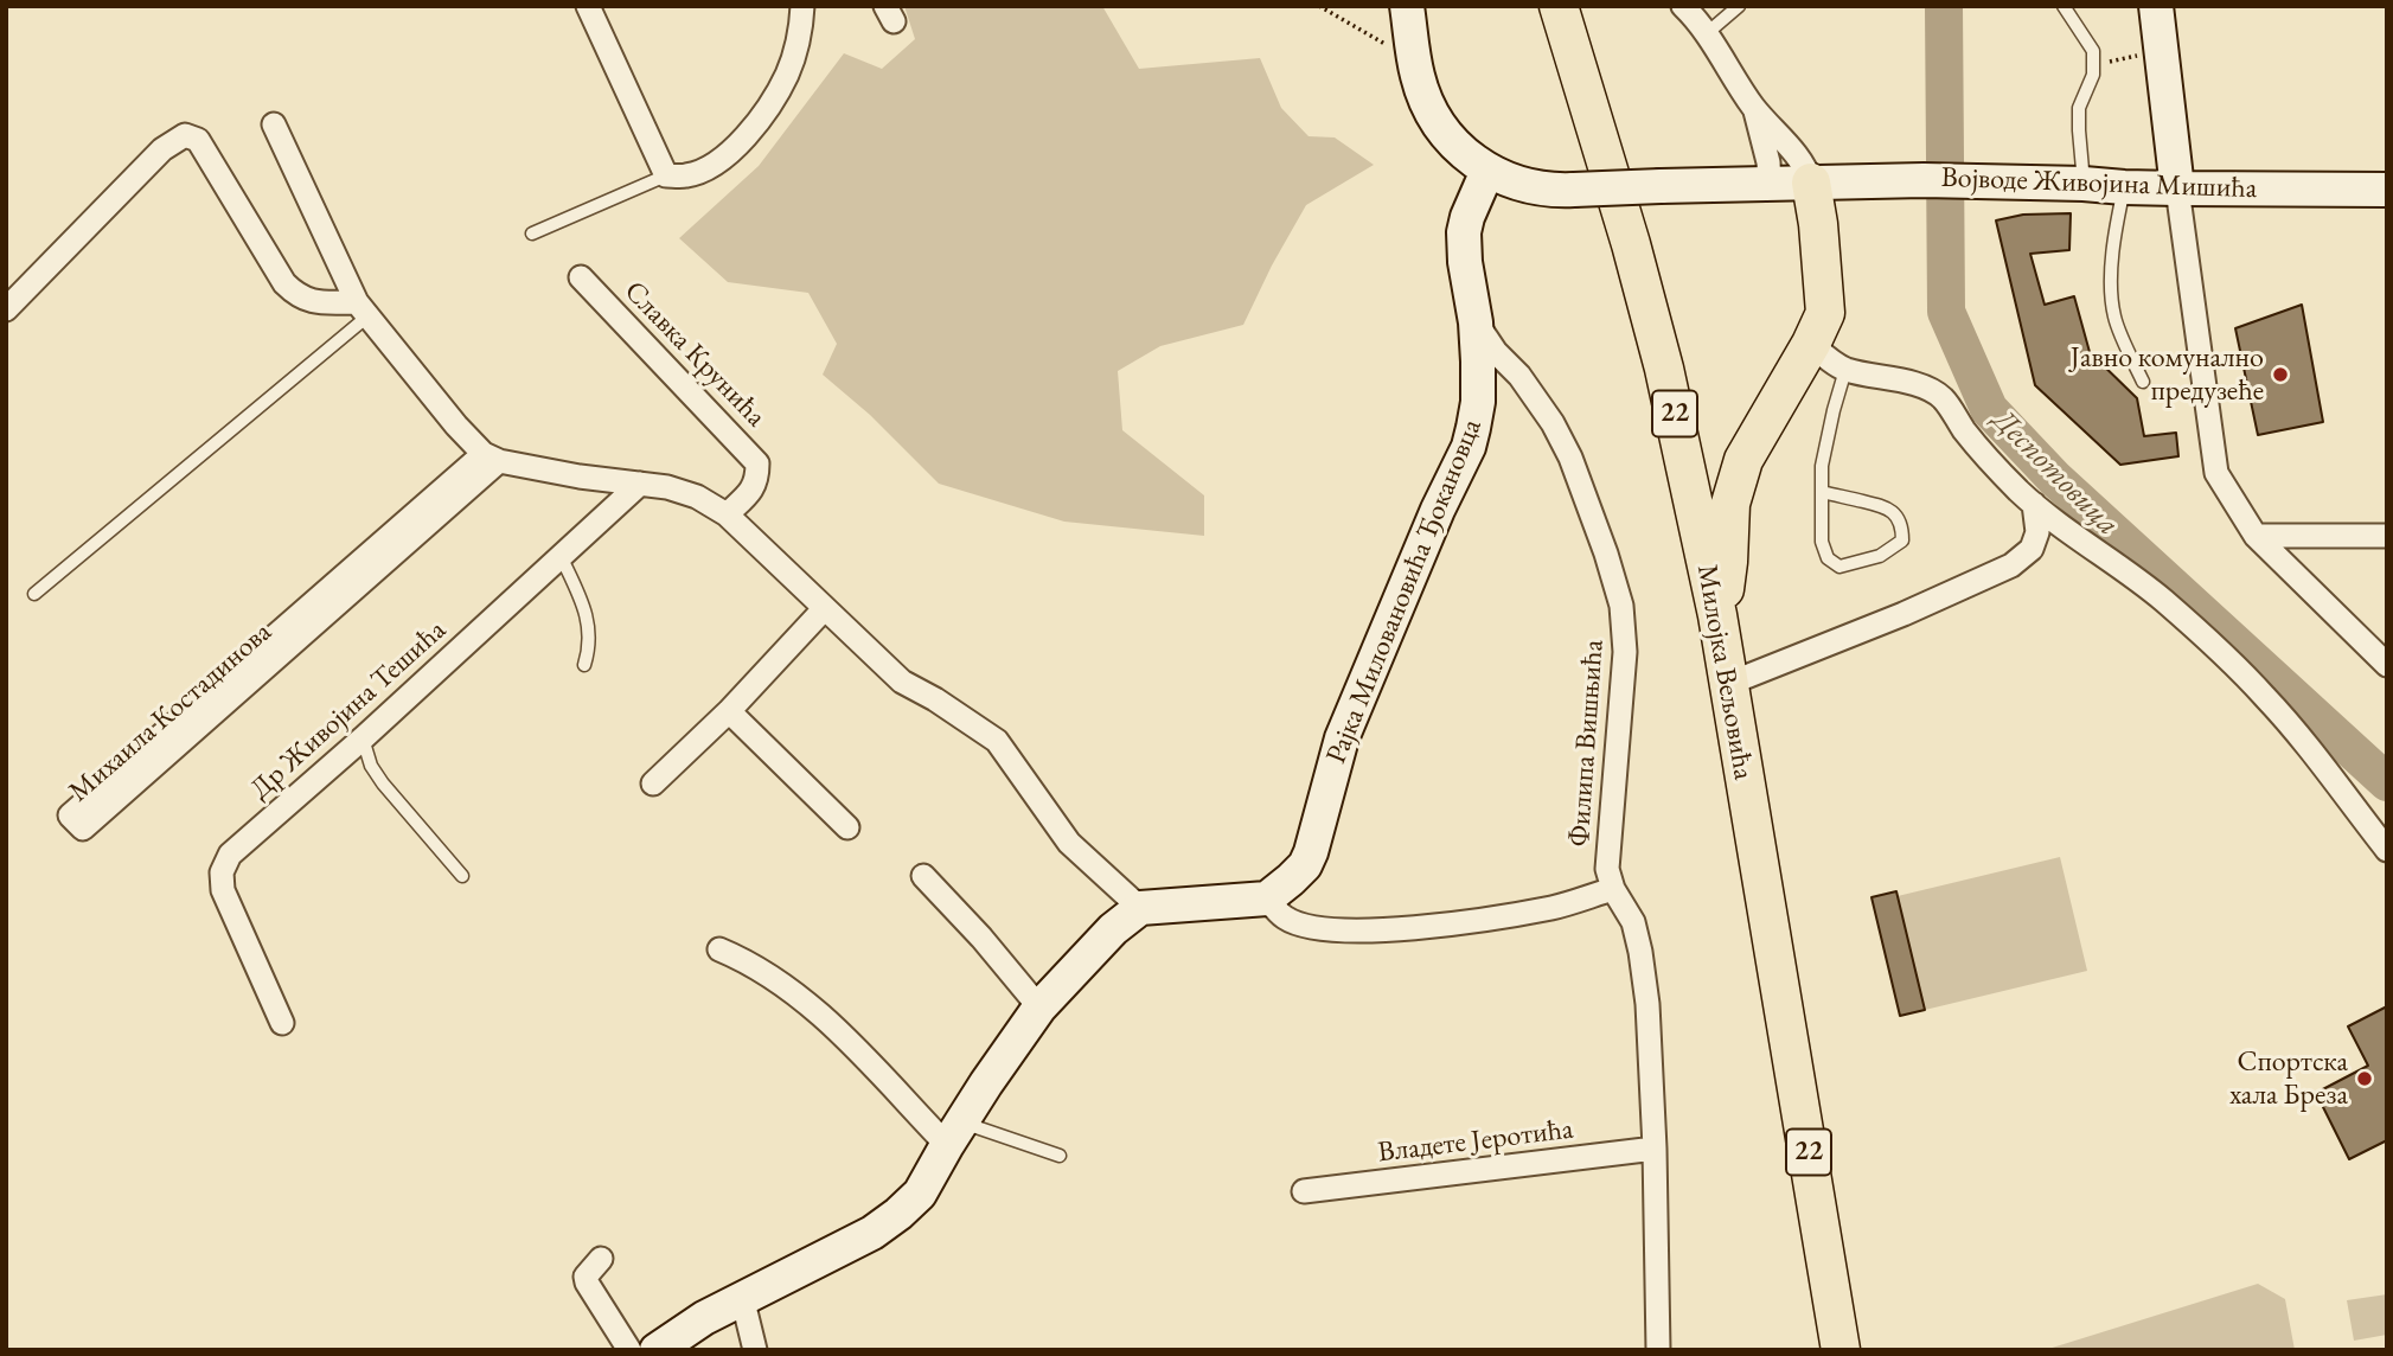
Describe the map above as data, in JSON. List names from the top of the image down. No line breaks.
{"streets":{"main road":["22","Милојка Вељовића"],"street":["Војводе Живојина Мишића","Славка Крунића","Рајка Миловановића Ђокановца","Др Живојина Тешића","Михаила Костадинова","Филипа Вишњића","Владете Јеротића"]},"crossings":[["Војводе Живојина Мишића","Рајка Миловановића Ђокановца"],["Рајка Миловановића Ђокановца","Филипа Вишњића"],["Филипа Вишњића","Владете Јеротића"]],"water":["Деспотовица"],"places":["Јавно комунално предузеће","Спортска хала Бреза"]}
